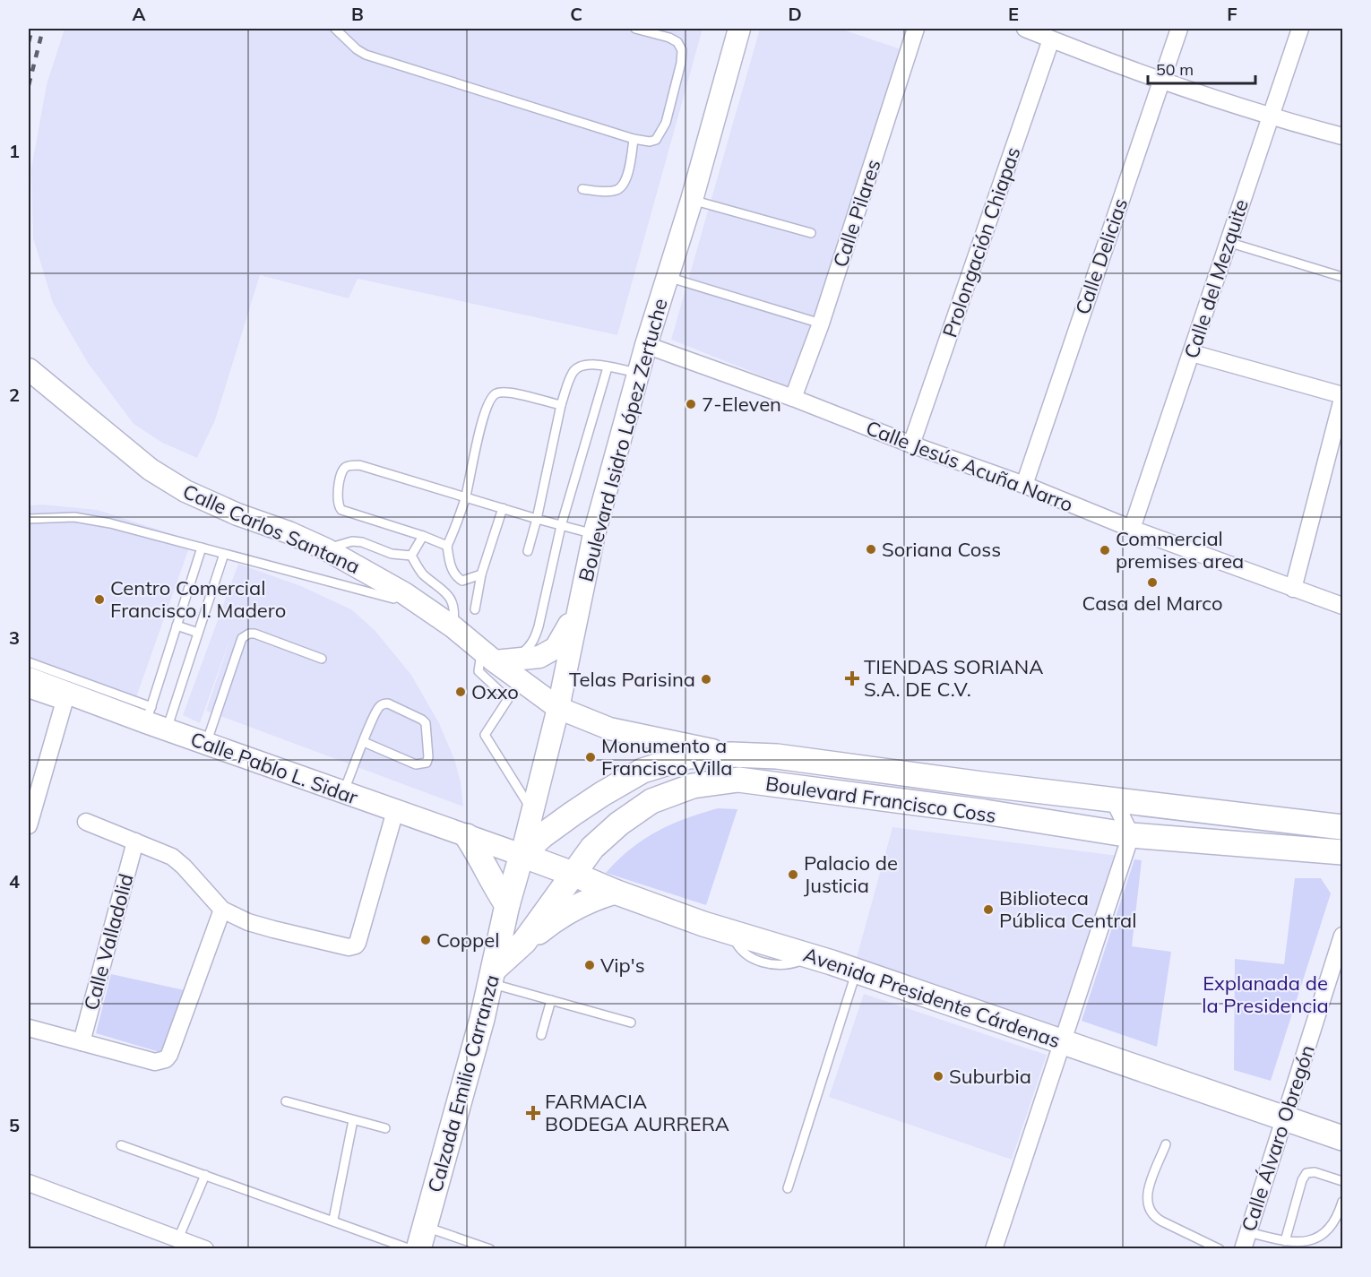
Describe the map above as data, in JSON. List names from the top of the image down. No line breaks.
{"streets":{"main road":["Boulevard Francisco Coss","Avenida Presidente Cárdenas","Calzada Emilio Carranza"],"street":["Calle Pilares","Prolongación Chiapas","Calle Delicias","Calle del Mezquite","Boulevard Isidro López Zertuche","Calle Jesús Acuña Narro","Calle Carlos Santana","Calle Pablo L. Sidar","Calle Valladolid","Calle Álvaro Obregón"]},"crossings":[["Calle Pilares","Calle Jesús Acuña Narro"],["Prolongación Chiapas","Calle Jesús Acuña Narro"],["Calle Delicias","Calle Jesús Acuña Narro"],["Calle del Mezquite","Calle Jesús Acuña Narro"],["Boulevard Isidro López Zertuche","Calle Jesús Acuña Narro"],["Boulevard Isidro López Zertuche","Calle Carlos Santana"],["Boulevard Isidro López Zertuche","Calle Pablo L. Sidar"],["Boulevard Isidro López Zertuche","Boulevard Francisco Coss"],["Boulevard Isidro López Zertuche","Avenida Presidente Cárdenas"],["Boulevard Isidro López Zertuche","Calzada Emilio Carranza"],["Calle Carlos Santana","Boulevard Francisco Coss"],["Calle Pablo L. Sidar","Boulevard Francisco Coss"],["Calle Pablo L. Sidar","Avenida Presidente Cárdenas"],["Calle Pablo L. Sidar","Calzada Emilio Carranza"],["Boulevard Francisco Coss","Avenida Presidente Cárdenas"],["Boulevard Francisco Coss","Calzada Emilio Carranza"],["Avenida Presidente Cárdenas","Calzada Emilio Carranza"],["Avenida Presidente Cárdenas","Calle Álvaro Obregón"]],"parks":["Explanada de la Presidencia"],"places":{"other":["7-Eleven","Soriana Coss","Commercial premises area","Casa del Marco","Centro Comercial Francisco I. Madero","Telas Parisina","Oxxo","Monumento a Francisco Villa","Palacio de Justicia","Biblioteca Pública Central","Coppel","Vip's","Suburbia"],"health":["TIENDAS SORIANA S.A. DE C.V.","FARMACIA BODEGA AURRERA"]},"scale_bar":"50 m","grid":{"columns":["A","B","C","D","E","F"],"rows":["1","2","3","4","5"]}}
